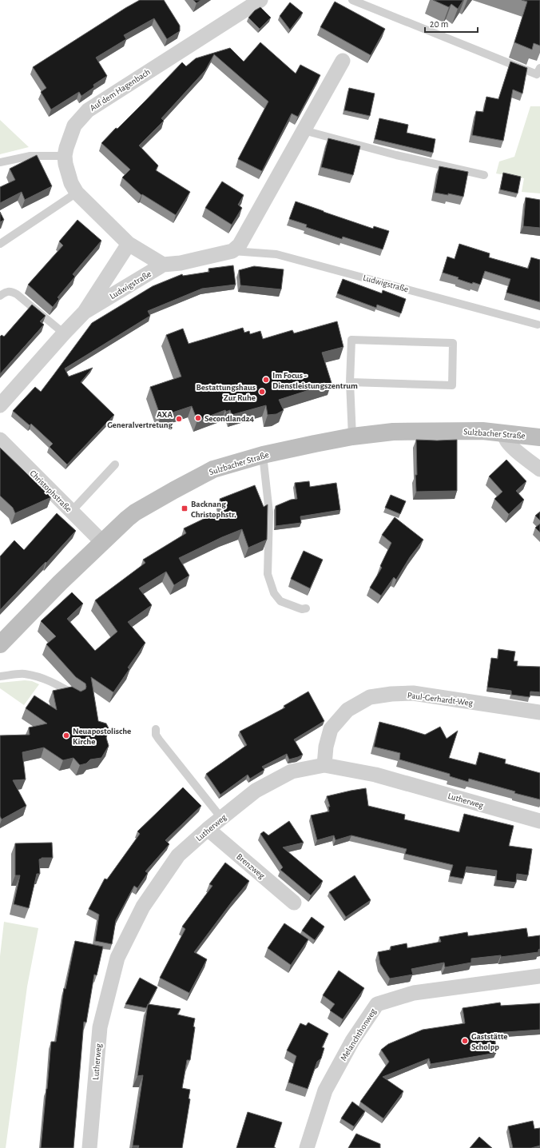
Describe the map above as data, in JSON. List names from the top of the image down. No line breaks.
{"streets":{"street":["Auf dem Hagenbach","Ludwigstraße","Sulzbacher Straße","Christophstraße","Paul-Gerhardt-Weg","Lutherweg","Brenzweg","Melanchthonweg"]},"crossings":[["Auf dem Hagenbach","Ludwigstraße"],["Sulzbacher Straße","Christophstraße"],["Paul-Gerhardt-Weg","Lutherweg"],["Lutherweg","Brenzweg"]],"places":{"other":["Im Focus - Dienstleistungszentrum","Bestattungshaus Zur Ruhe","Secondland24","AXA Generalvertretung","Neuapostolische Kirche","Gaststätte Scholpp"],"transit":["Backnang Christophstr."]},"scale_bar":"20 m"}
